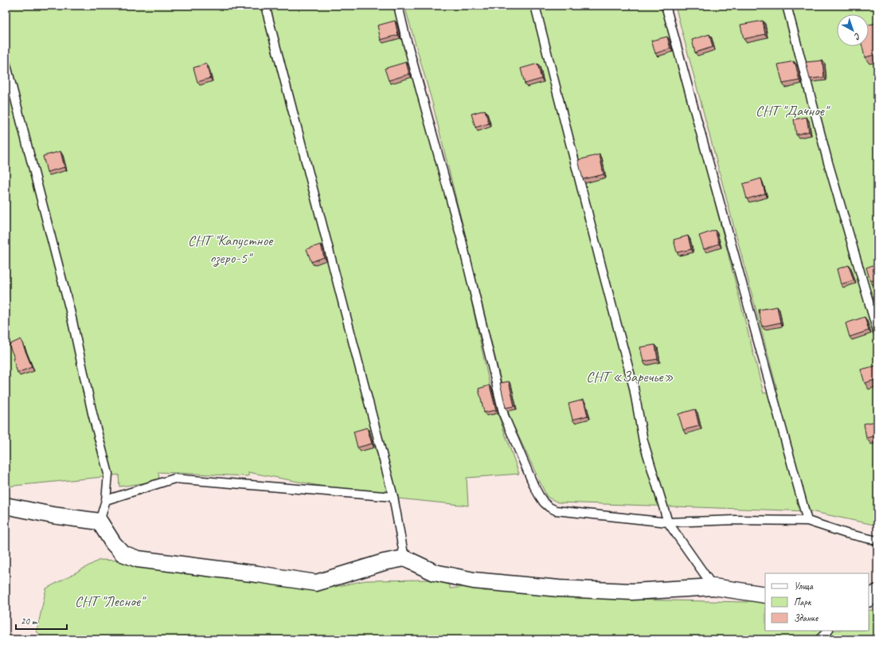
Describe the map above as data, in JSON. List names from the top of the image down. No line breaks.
{"parks":["СНТ \"Дачное\"","СНТ \"Капустное озеро-5\"","СНТ «Заречье»","СНТ \"Лесное\""],"legend":["Улица","Парк","Здание"],"scale_bar":"20 m","north":"bottom right"}
